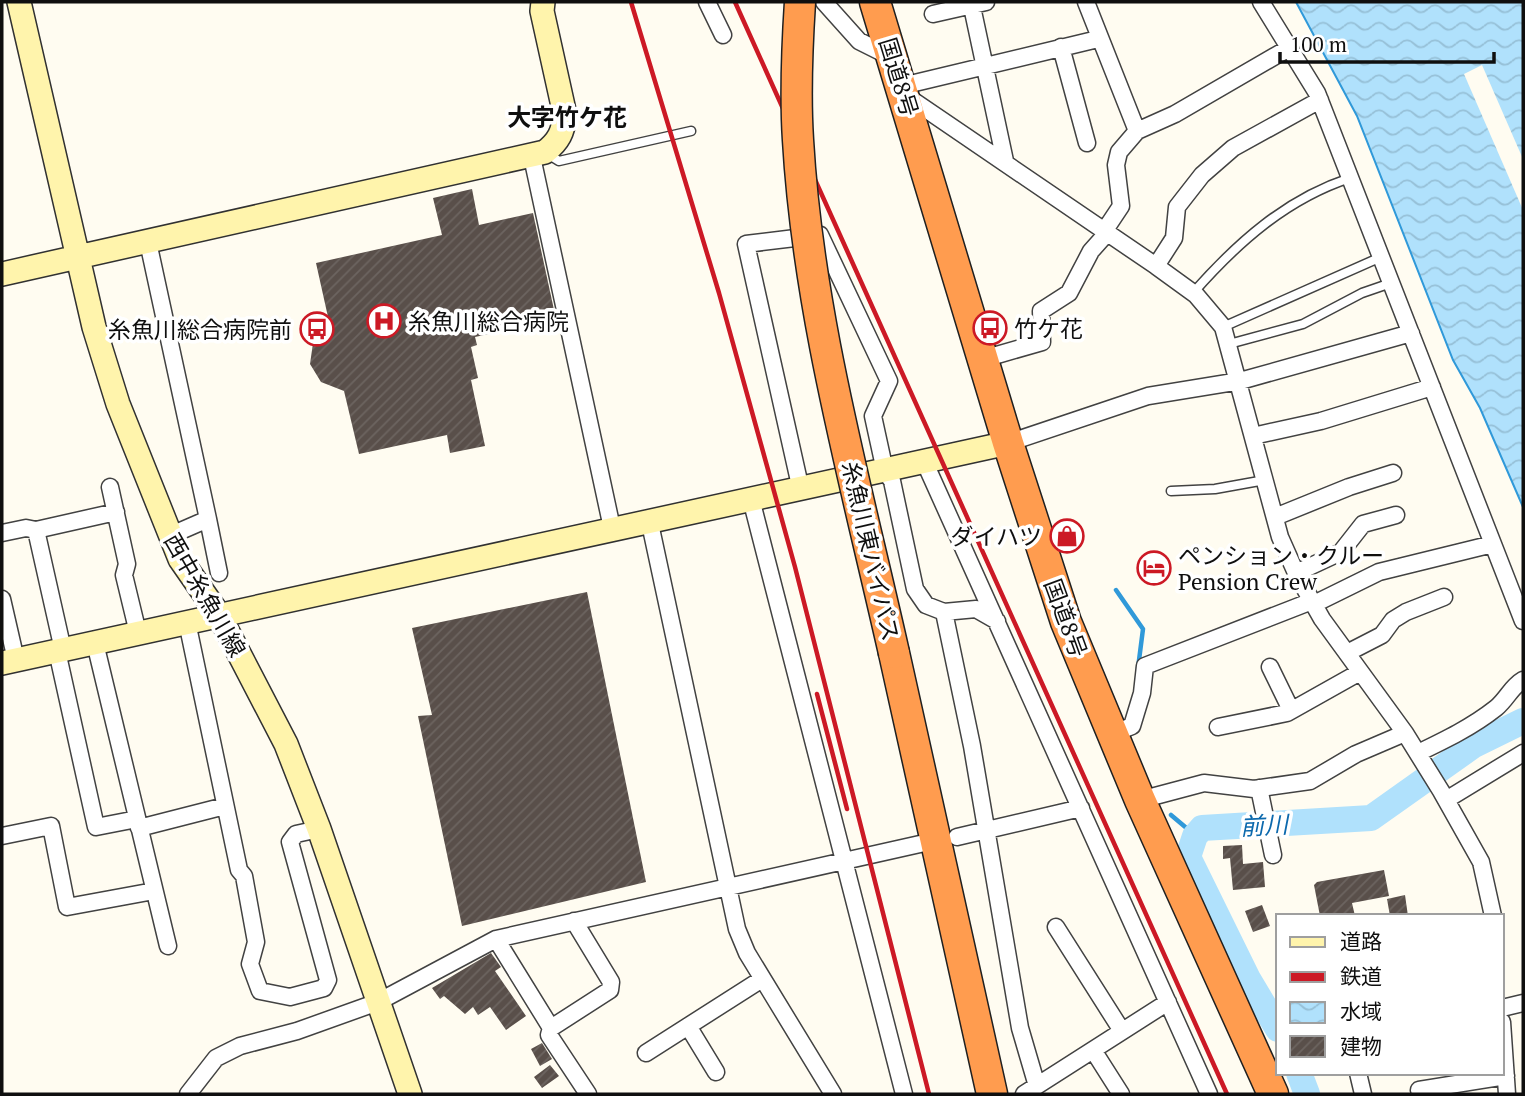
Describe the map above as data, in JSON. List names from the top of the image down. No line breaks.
{"streets":{"highway":["国道8号","糸魚川東バイパス"],"street":["西中糸魚川線"]},"districts":["大字竹ケ花"],"water":["前川"],"places":{"hospital":["糸魚川総合病院"],"bus stop":["竹ケ花","糸魚川総合病院前"],"shop":["ダイハツ"],"hotel":["ペンション・クルー Pension Crew"]},"legend":["道路","鉄道","水域","建物"],"scale_bar":"100 m"}
